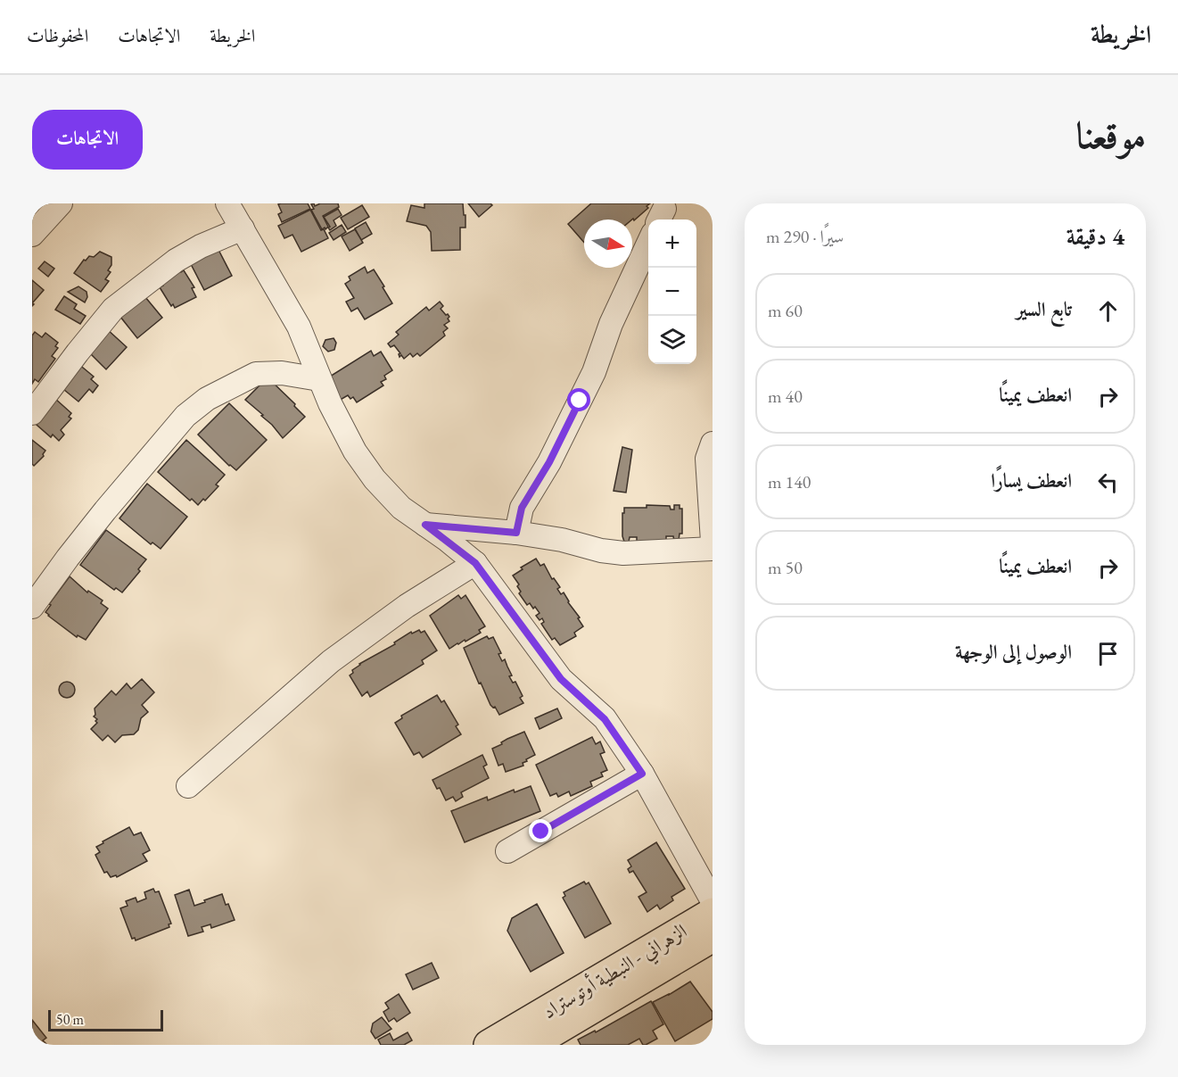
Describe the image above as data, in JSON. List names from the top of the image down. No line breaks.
{"streets":{"highway":["الزهراني - النبطية أوتوستراد"]},"scale_bar":"50 m","north":"right","page":{"header":"الخريطة","nav":["الخريطة","الاتجاهات","المحفوظات"],"title":"موقعنا","buttons":"الاتجاهات","heading":["4 دقيقة","سيرًا · 290 m"],"map_buttons":["+","−"],"list":[["تابع السير","60 m"],["انعطف يمينًا","40 m"],["انعطف يسارًا","140 m"],["انعطف يمينًا","50 m"],"الوصول إلى الوجهة"],"scale":"50 m"}}
